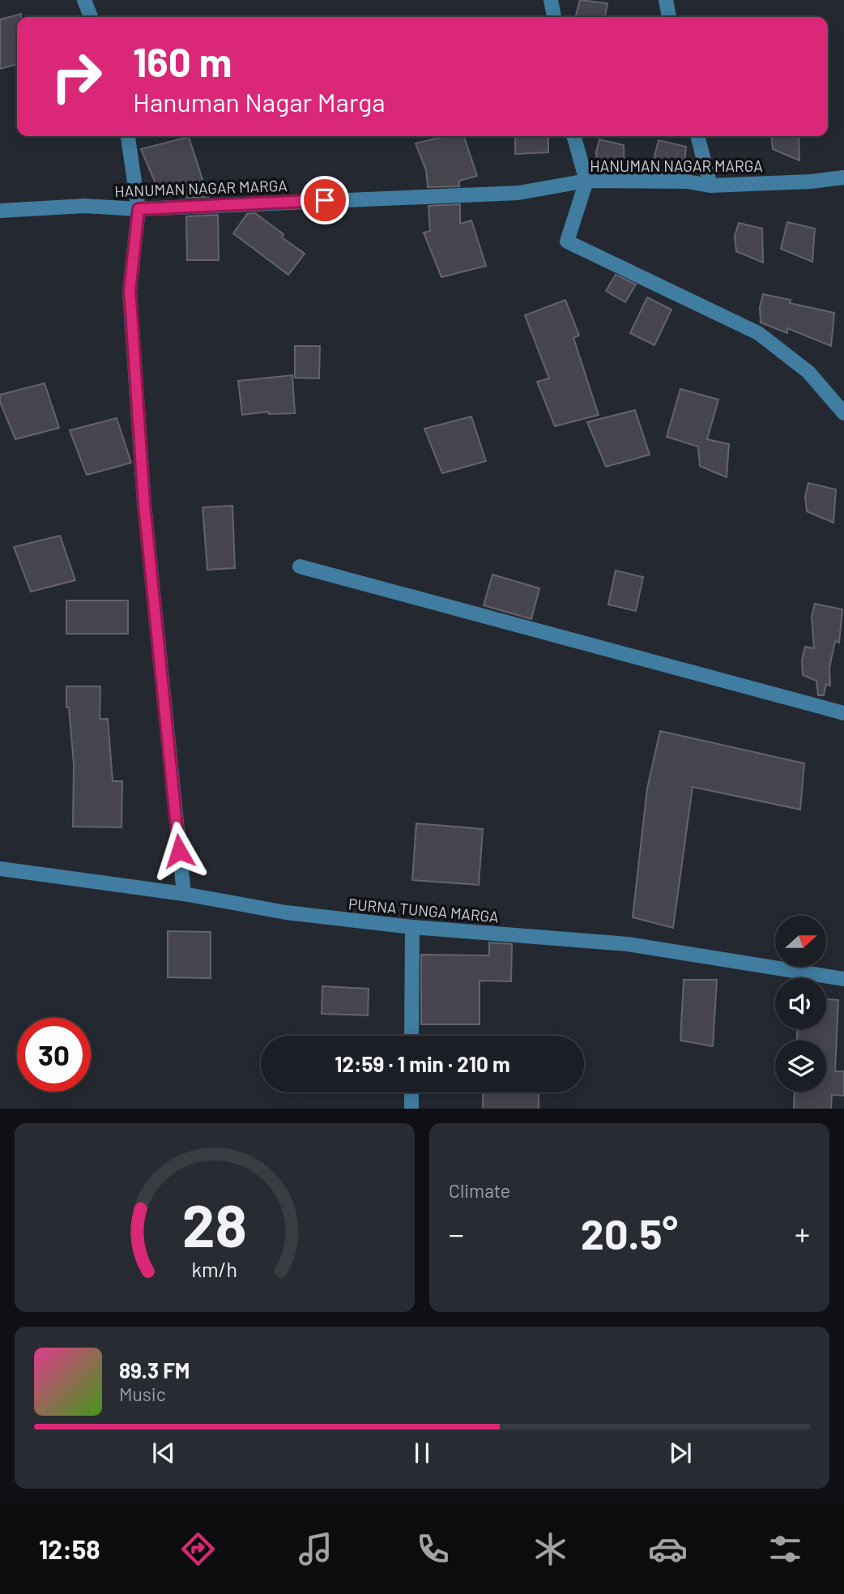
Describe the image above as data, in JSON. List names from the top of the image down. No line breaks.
{"streets":{"street":["HANUMAN NAGAR MARGA","PURNA TUNGA MARGA"]},"north":"right","page":{"turn":["160 m","Hanuman Nagar Marga"],"limit":"30","trip":"12:59 · 1 min · 210 m","tile":"Climate","heat":["−","20.5°","+"],"song":["89.3 FM","Music"],"tabs":"12:58","gauge":["28","km/h"]}}
